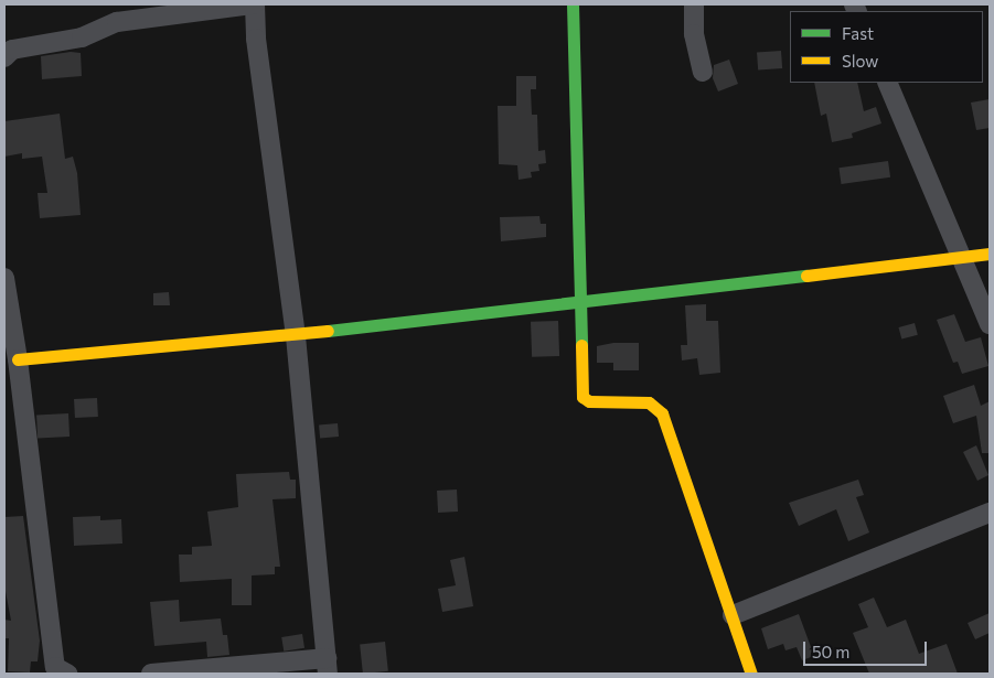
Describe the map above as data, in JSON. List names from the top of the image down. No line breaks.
{"legend":["Fast","Slow"],"scale_bar":"50 m"}
